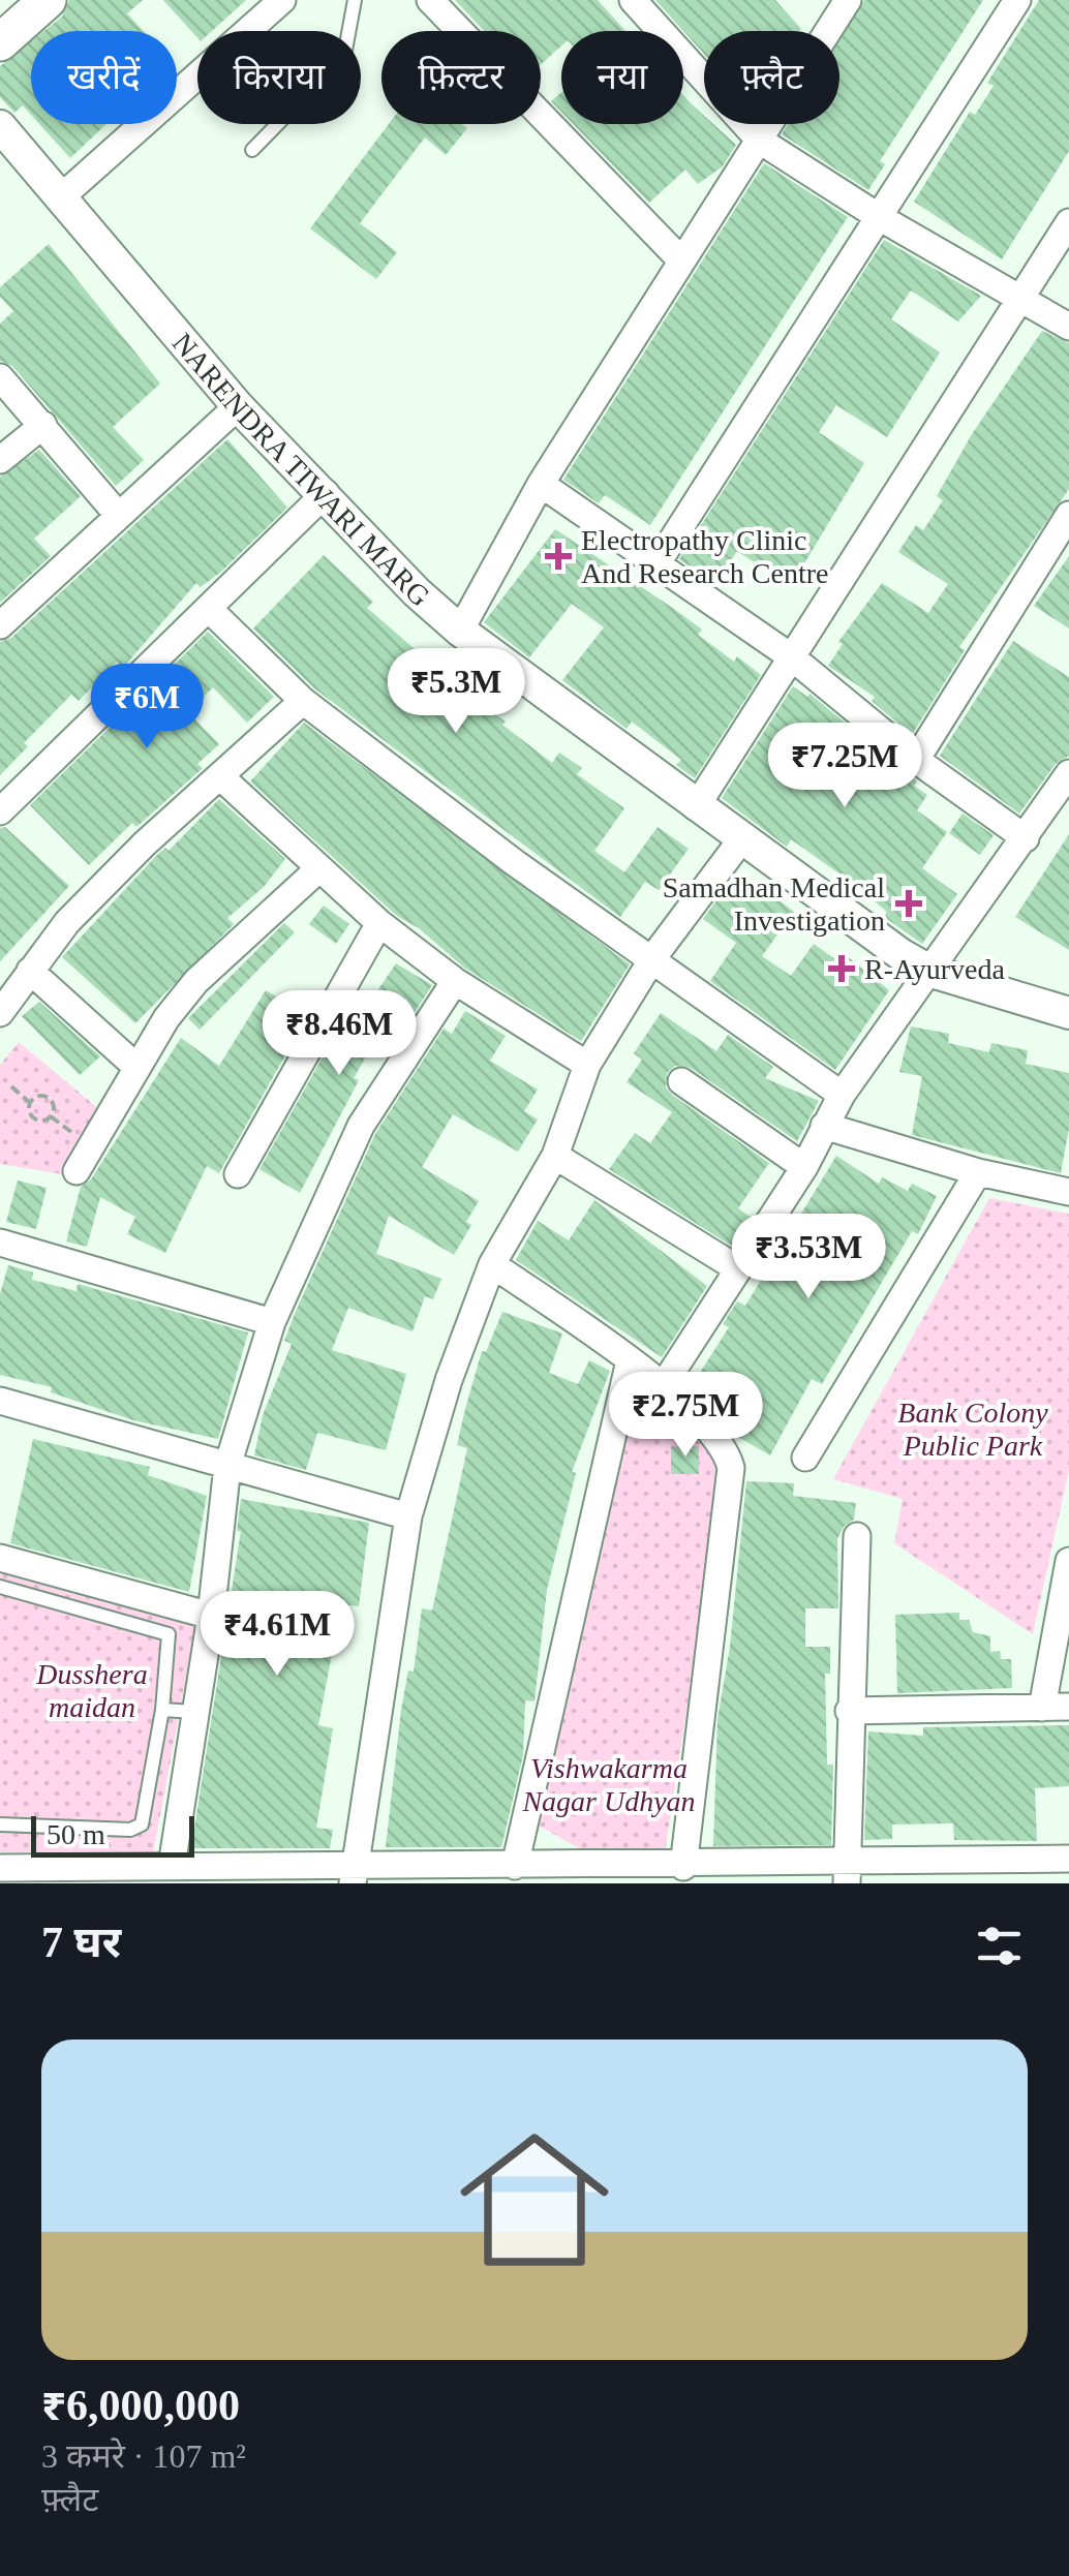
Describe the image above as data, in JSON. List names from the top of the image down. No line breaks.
{"streets":{"street":["NARENDRA TIWARI MARG"]},"parks":["Bank Colony Public Park","Dusshera maidan","Vishwakarma Nagar Udhyan"],"places":{"health":["Electropathy Clinic And Research Centre","Samadhan Medical Investigation","R-Ayurveda"]},"scale_bar":"50 m","page":{"chip":["खरीदें","किराया","फ़िल्टर","नया","फ़्लैट"],"price":["₹5.3M","₹6M","₹7.25M","₹8.46M","₹3.53M","₹2.75M","₹4.61M"],"scale":"50 m","heading":"7 घर","list":[{"name":"₹6,000,000","note":"3 कमरे · 107 m² · फ़्लैट"}]}}
